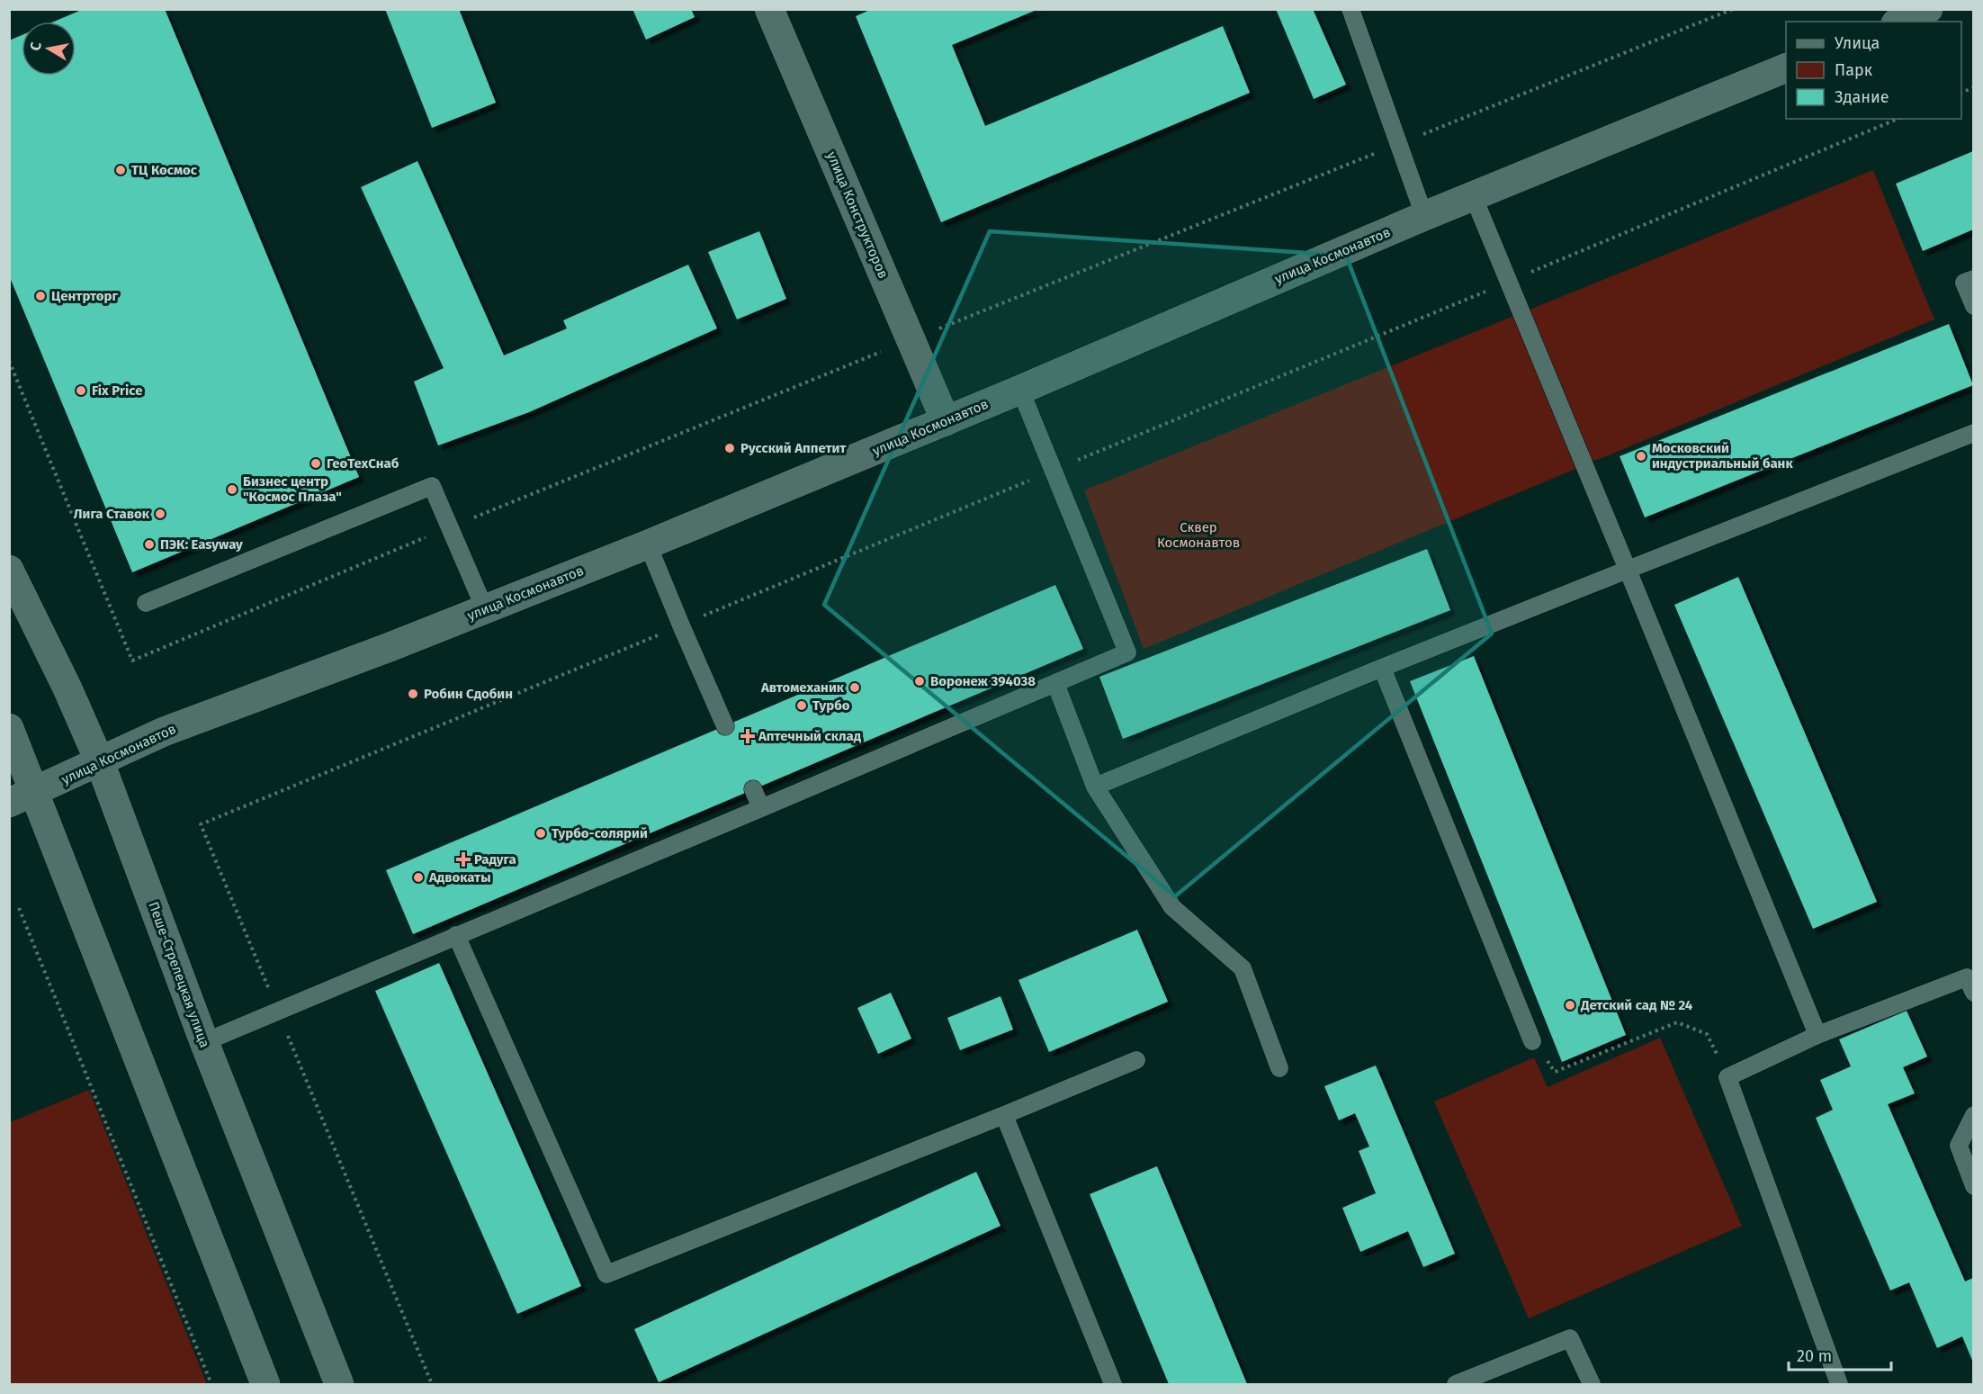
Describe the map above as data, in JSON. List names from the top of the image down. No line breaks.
{"streets":{"main road":["улица Конструкторов","улица Космонавтов","Пеше-Стрелецкая улица"]},"crossings":[["улица Конструкторов","улица Космонавтов"],["улица Космонавтов","Пеше-Стрелецкая улица"]],"parks":["Сквер Космонавтов"],"places":{"other":["ТЦ Космос","Центрторг","Fix Price","Русский Аппетит","Московский индустриальный банк","ГеоТехСнаб","Бизнес центр \"Космос Плаза\"","Лига Ставок","ПЭК: Easyway","Воронеж 394038","Автомеханик","Робин Сдобин","Турбо","Турбо-солярий","Адвокаты","Детский сад № 24"],"health":["Аптечный склад","Радуга"]},"legend":["Улица","Парк","Здание"],"scale_bar":"20 m","north":"left"}
